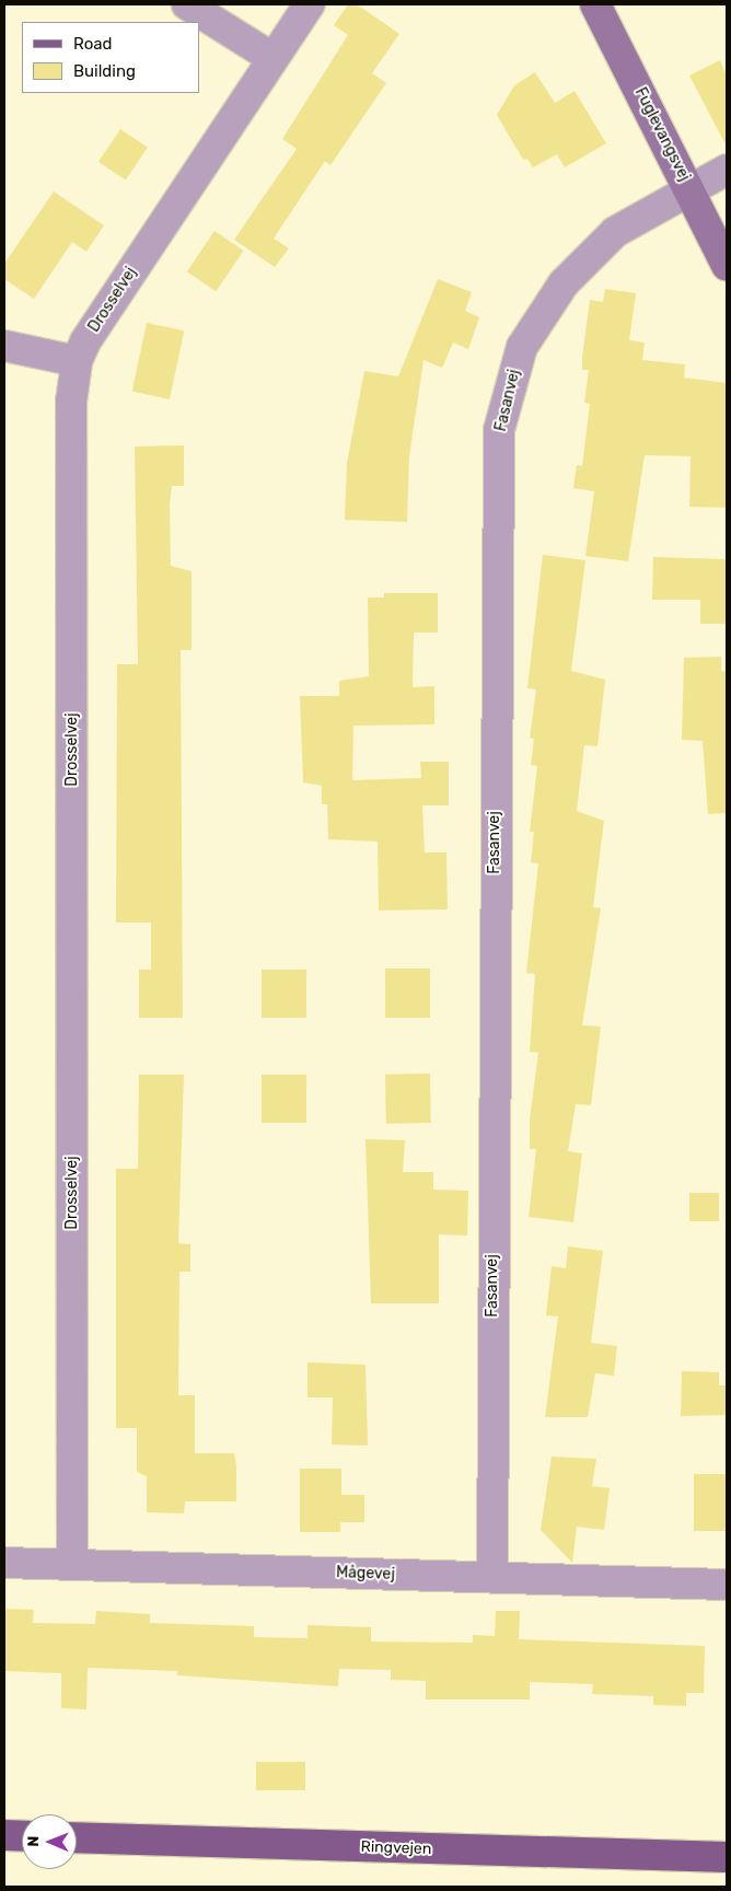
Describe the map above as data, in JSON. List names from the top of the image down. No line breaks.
{"streets":{"main road":["Ringvejen"],"street":["Fuglevangsvej","Drosselvej","Fasanvej","Mågevej"]},"crossings":[["Fuglevangsvej","Fasanvej"],["Drosselvej","Mågevej"],["Fasanvej","Mågevej"]],"legend":["Road","Building"],"north":"left"}
